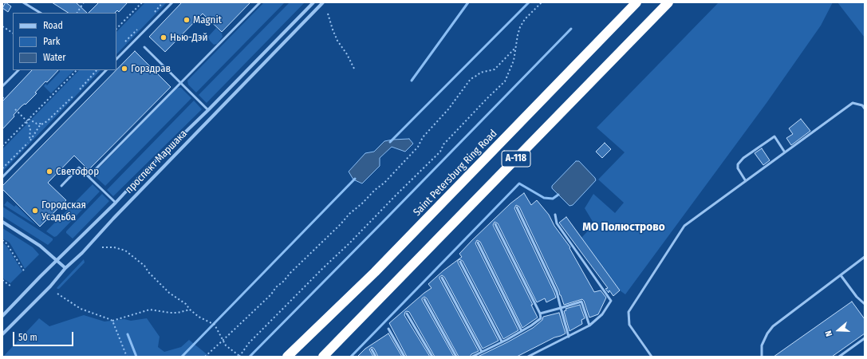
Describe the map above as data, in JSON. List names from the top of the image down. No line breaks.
{"streets":{"highway":["А-118","Saint Petersburg Ring Road"],"street":["проспект Маршака"]},"districts":["МО Полюстрово"],"places":["Magnit","Нью-Дэй","Горздрав","Светофор","Городская Усадьба"],"legend":["Road","Park","Water"],"scale_bar":"50 m","north":"left"}
